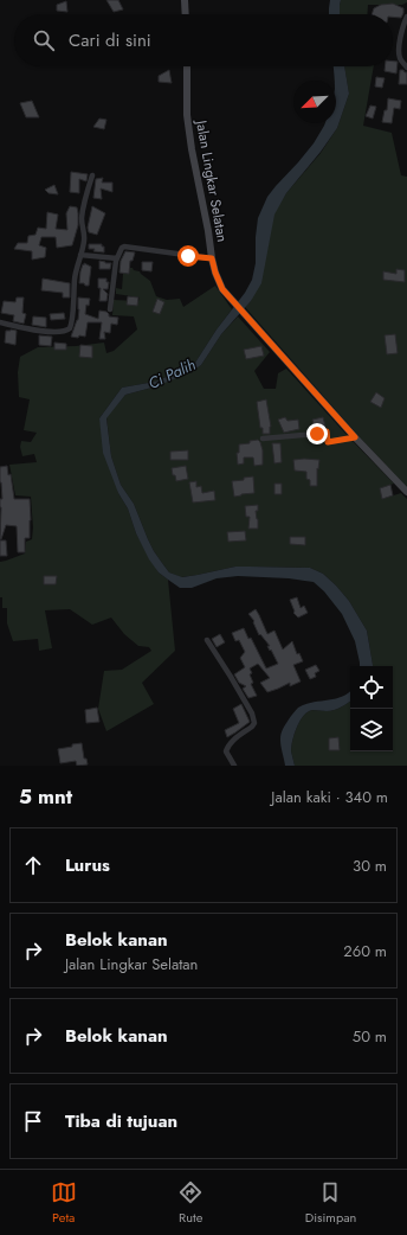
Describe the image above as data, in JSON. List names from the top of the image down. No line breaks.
{"streets":{"street":["Jalan Lingkar Selatan"]},"water":["Ci Palih"],"north":"bottom left","page":{"search":"Cari di sini","heading":["5 mnt","Jalan kaki · 340 m"],"list":[["Lurus","30 m"],["Belok kanan","Jalan Lingkar Selatan","260 m"],["Belok kanan","50 m"],"Tiba di tujuan"],"nav":["Peta","Rute","Disimpan"]}}
